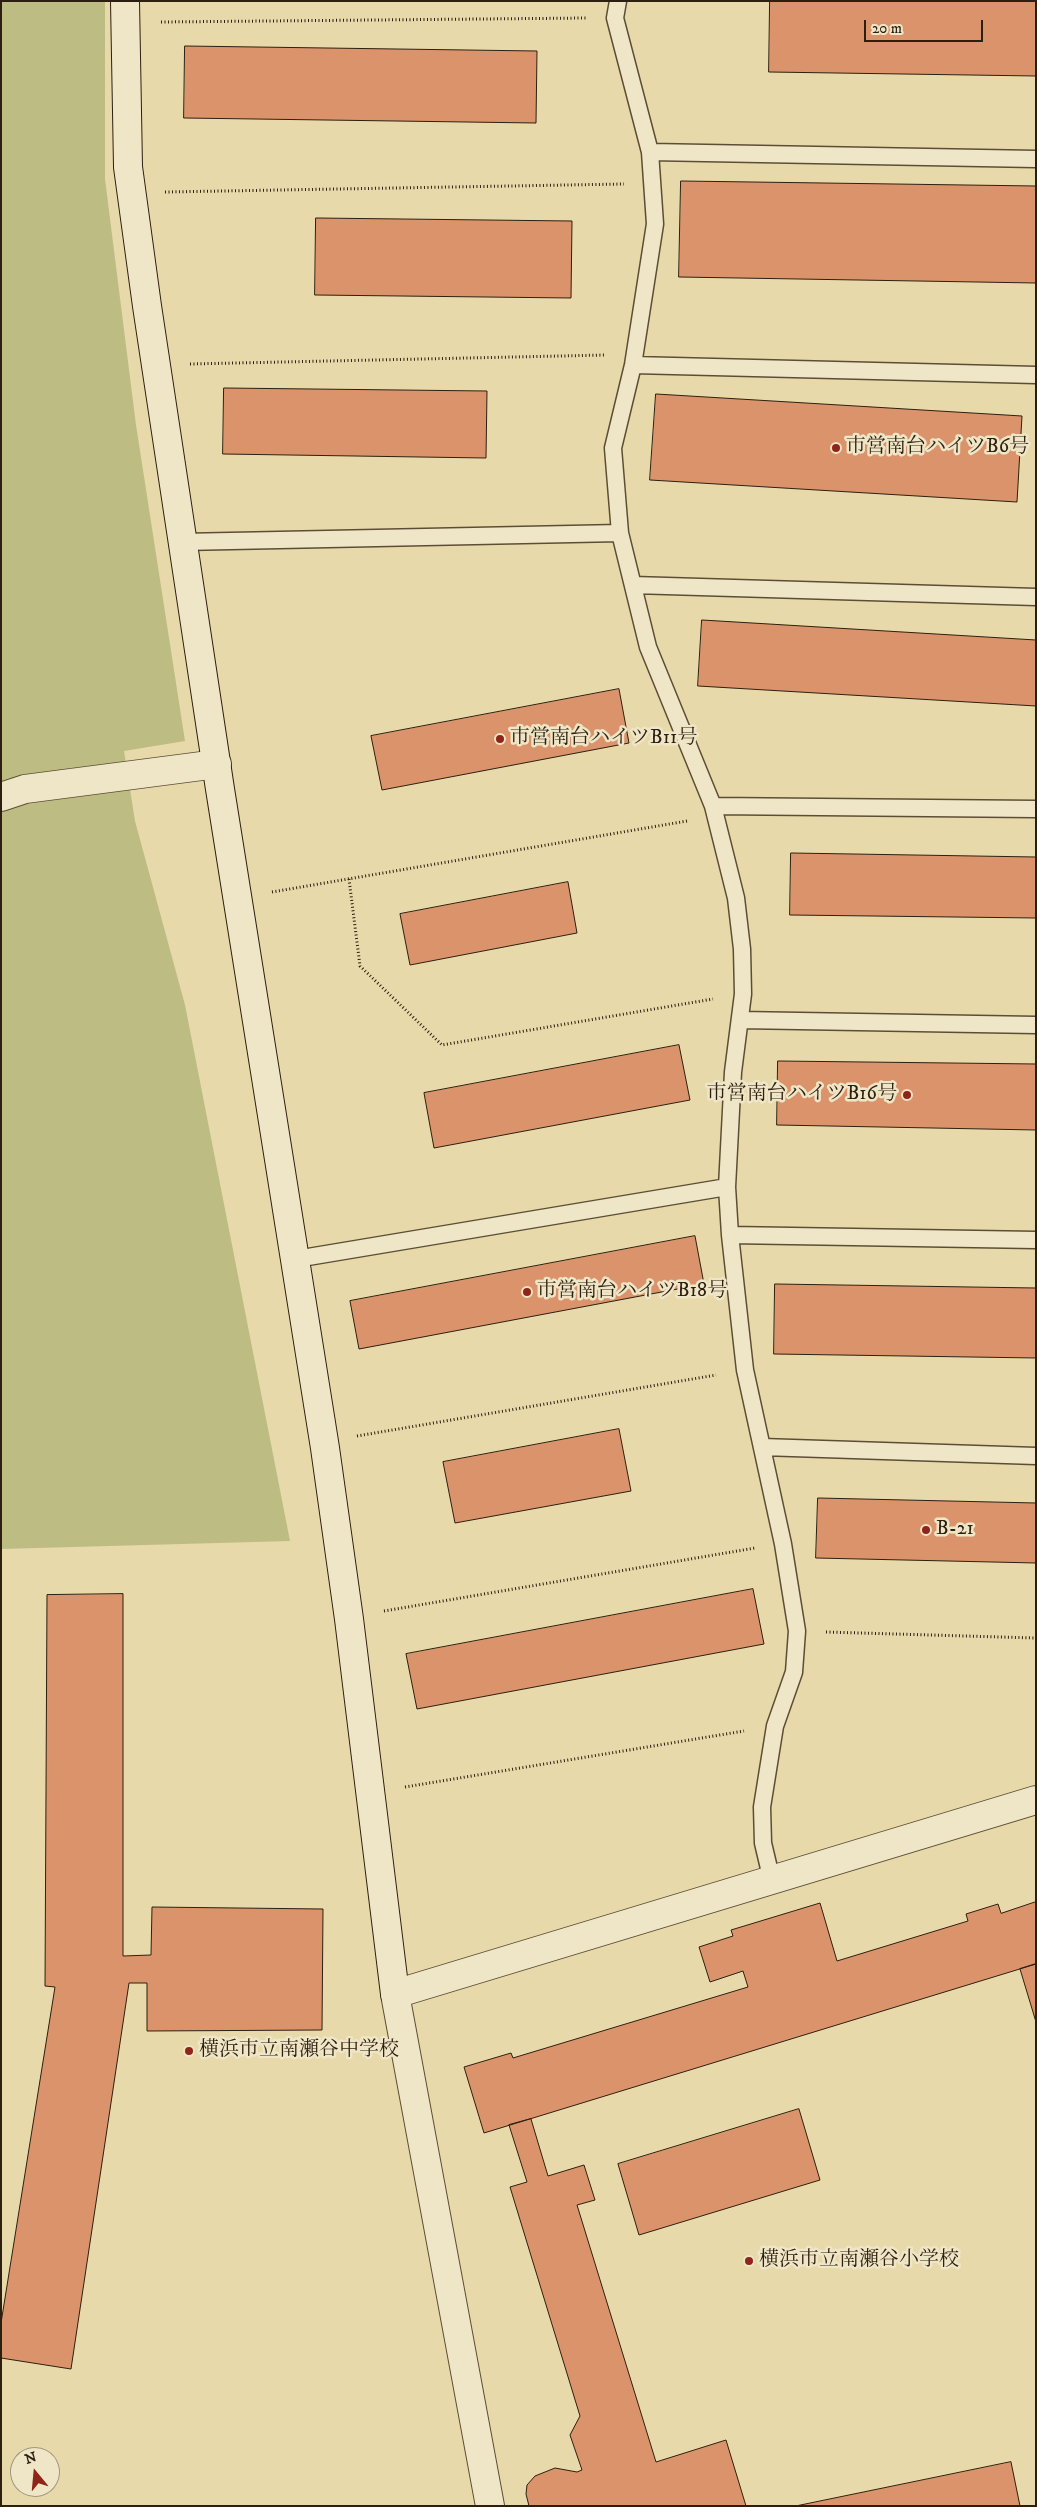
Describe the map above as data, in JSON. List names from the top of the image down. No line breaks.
{"places":["市営南台ハイツB6号","市営南台ハイツB11号","市営南台ハイツB16号","市営南台ハイツB18号","B-21","横浜市立南瀬谷中学校","横浜市立南瀬谷小学校"],"scale_bar":"20 m","north":"top"}
